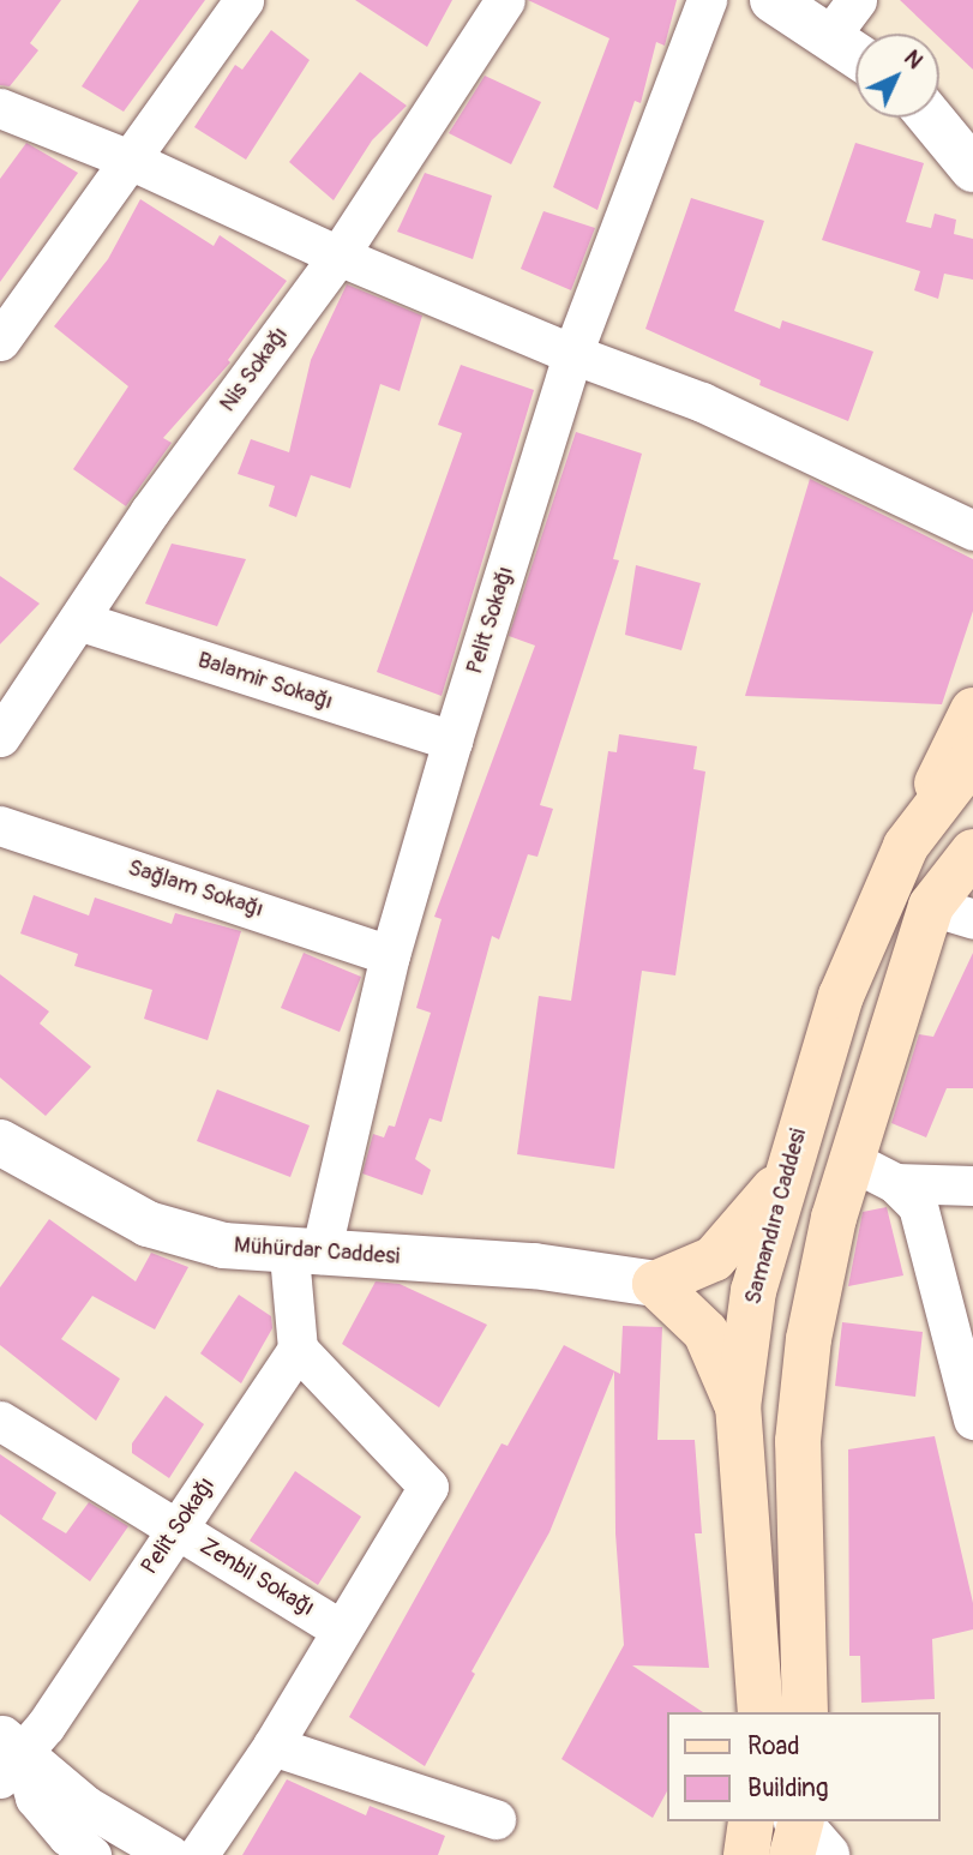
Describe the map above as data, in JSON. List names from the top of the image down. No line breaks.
{"streets":{"main road":["Samandıra Caddesi"],"street":["Nis Sokağı","Pelit Sokağı","Balamir Sokağı","Sağlam Sokağı","Mühürdar Caddesi","Zenbil Sokağı"]},"crossings":[["Nis Sokağı","Balamir Sokağı"],["Pelit Sokağı","Balamir Sokağı"],["Pelit Sokağı","Sağlam Sokağı"],["Pelit Sokağı","Mühürdar Caddesi"],["Pelit Sokağı","Zenbil Sokağı"]],"legend":["Road","Building"],"north":"top right"}
